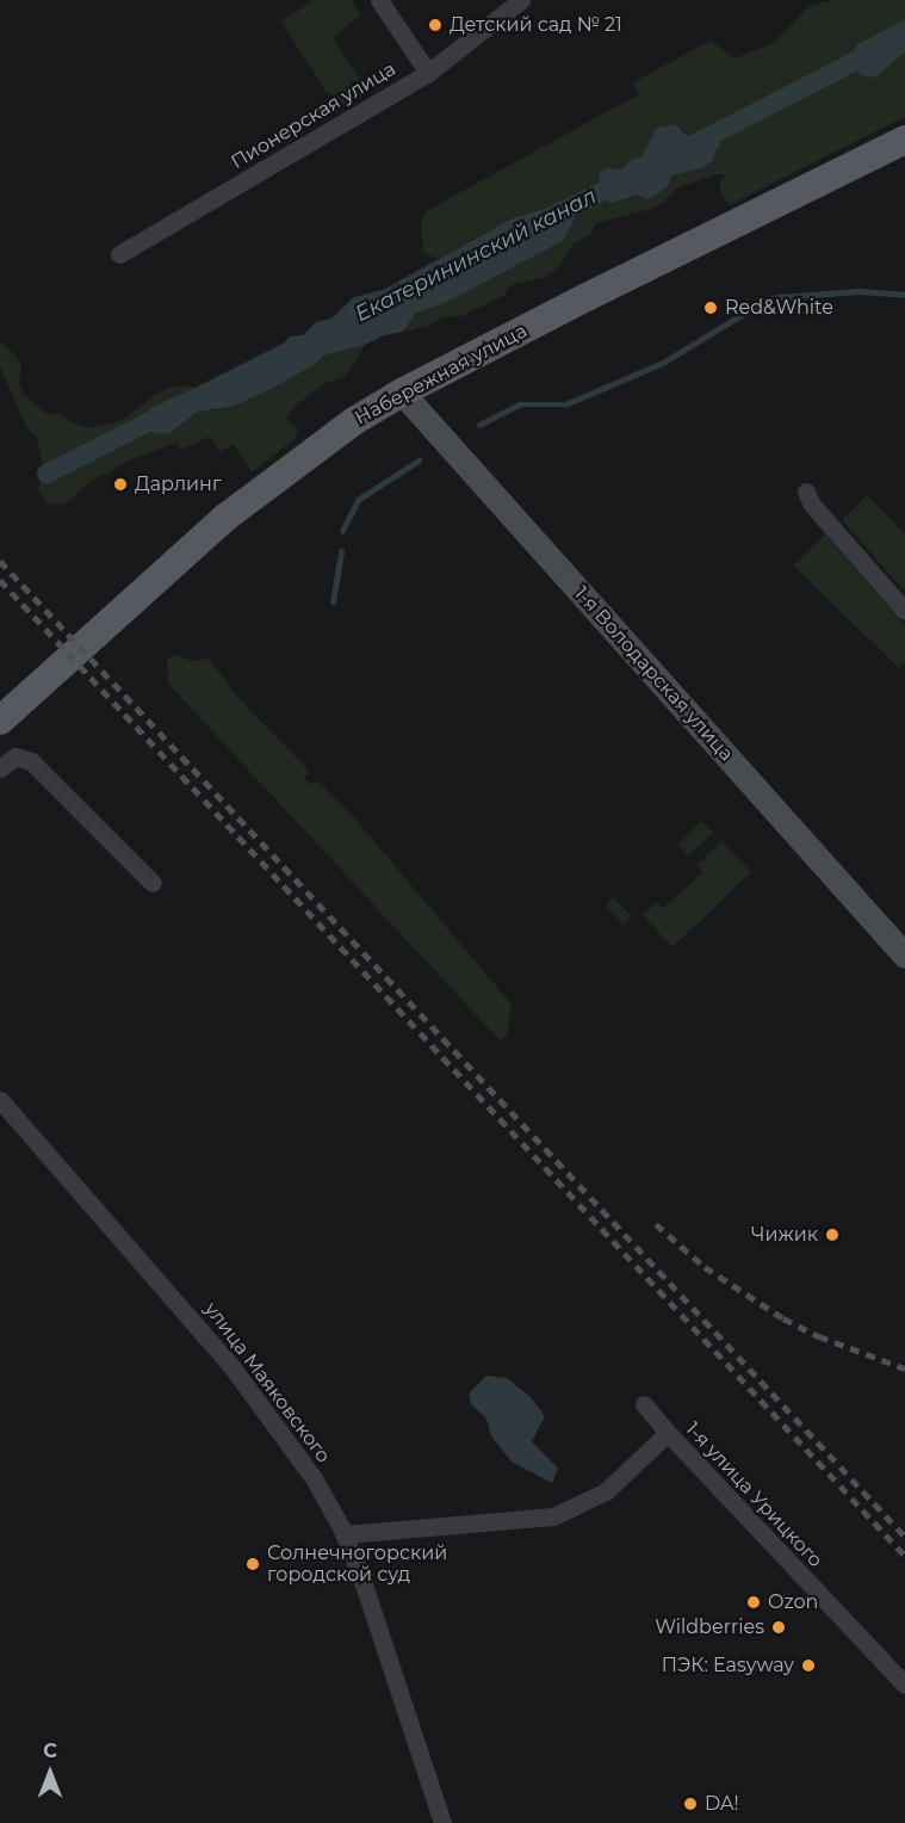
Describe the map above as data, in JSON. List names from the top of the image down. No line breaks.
{"streets":{"main road":["Набережная улица"],"street":["Пионерская улица","1-я Володарская улица","улица Маяковского","1-я улица Урицкого"]},"crossings":[["Набережная улица","1-я Володарская улица"],["улица Маяковского","1-я улица Урицкого"]],"water":["Екатерининский канал"],"places":["Детский сад № 21","Red&White","Дарлинг","Чижик","Солнечногорский городской суд","Ozon","Wildberries","ПЭК: Easyway","DA!"],"north":"top"}
